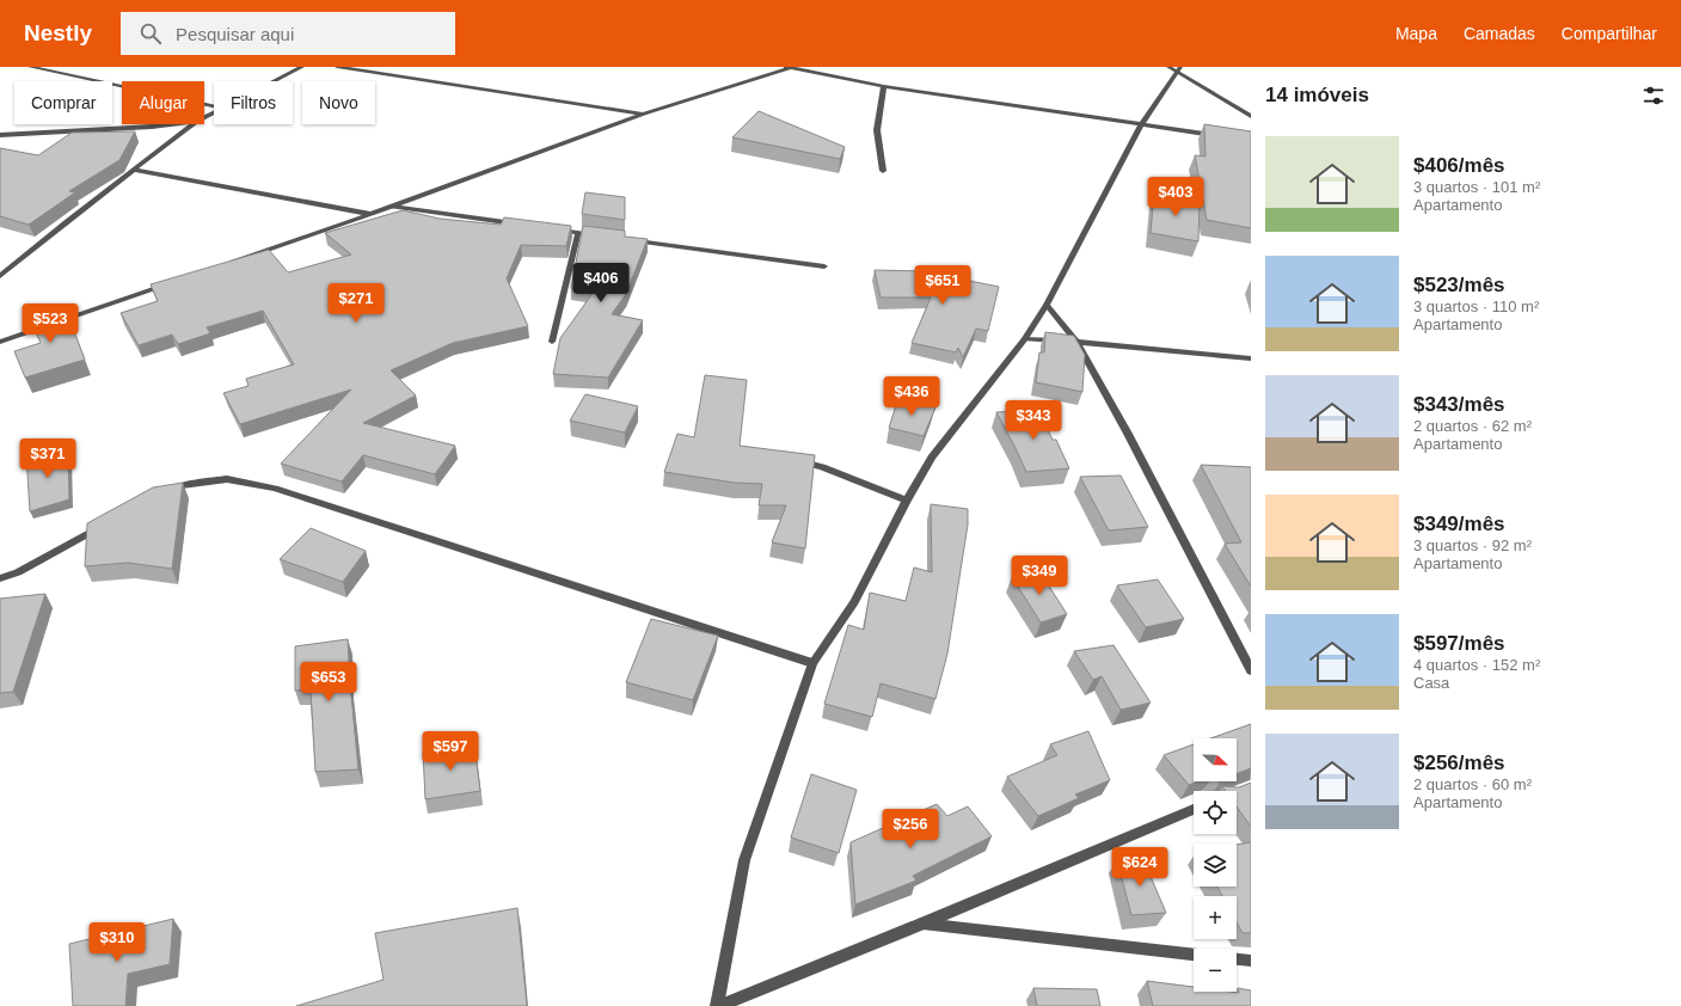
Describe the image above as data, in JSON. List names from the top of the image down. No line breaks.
{"north":"right","page":{"header":"Nestly","search":"Pesquisar aqui","nav":["Mapa","Camadas","Compartilhar"],"heading":"14 imóveis","chip":["Comprar","Alugar","Filtros","Novo"],"list":[{"name":"$406/mês","note":"3 quartos · 101 m² · Apartamento"},{"name":"$523/mês","note":"3 quartos · 110 m² · Apartamento"},{"name":"$343/mês","note":"2 quartos · 62 m² · Apartamento"},{"name":"$349/mês","note":"3 quartos · 92 m² · Apartamento"},{"name":"$597/mês","note":"4 quartos · 152 m² · Casa"},{"name":"$256/mês","note":"2 quartos · 60 m² · Apartamento"}],"price":["$403","$406","$651","$271","$523","$436","$343","$371","$349","$653","$597","$256","$624","$310"],"map_buttons":["+","−"]}}
